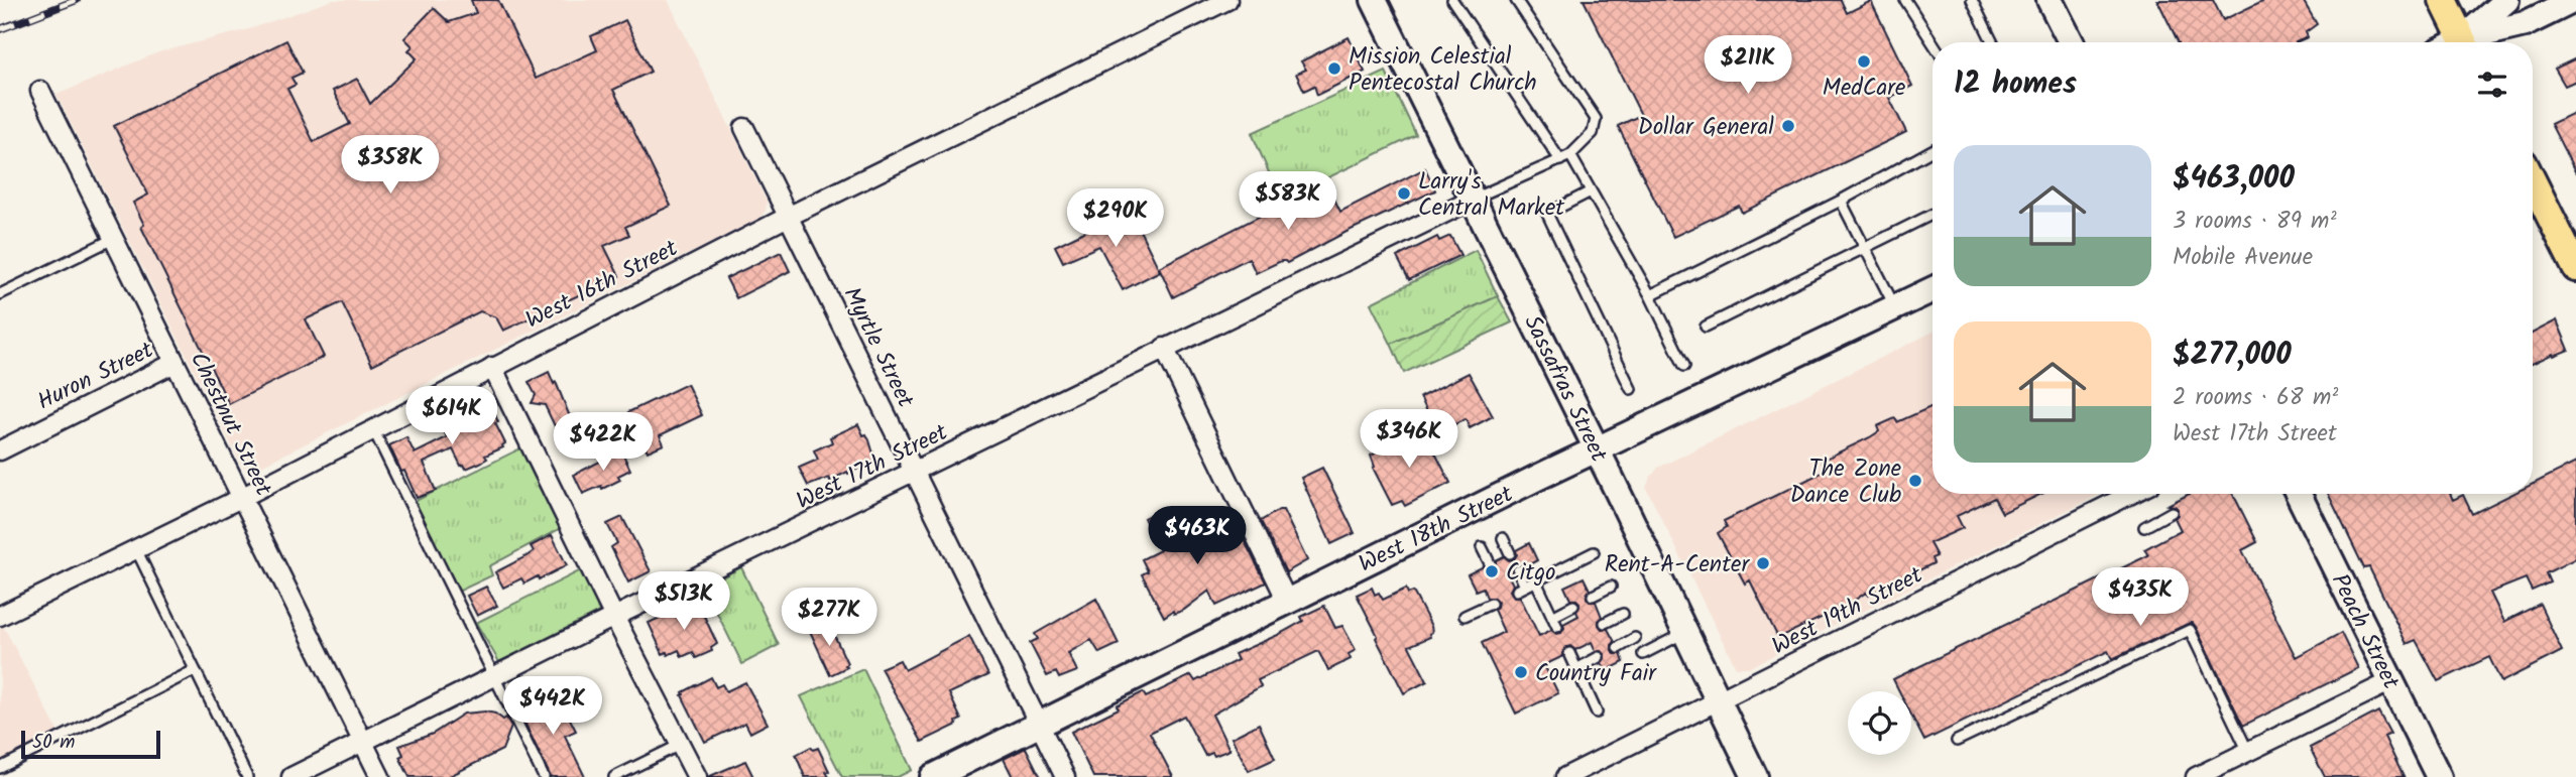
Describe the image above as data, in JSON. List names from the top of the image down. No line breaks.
{"streets":{"main road":["Sassafras Street","West 18th Street","Peach Street"],"street":["West 16th Street","Myrtle Street","Huron Street","Chestnut Street","West 17th Street","West 19th Street"]},"crossings":[["West 16th Street","Myrtle Street"],["West 16th Street","Chestnut Street"],["Myrtle Street","West 17th Street"],["Myrtle Street","West 18th Street"],["Huron Street","Chestnut Street"],["Sassafras Street","West 17th Street"],["Sassafras Street","West 18th Street"],["Sassafras Street","West 19th Street"],["Chestnut Street","West 17th Street"]],"places":["MedCare","Mission Celestial Pentecostal Church","Dollar General","Larry's Central Market","The Zone Dance Club","Rent-A-Center","Citgo","Country Fair"],"scale_bar":"50 m","page":{"price":["$211K","$358K","$583K","$290K","$614K","$346K","$422K","$463K","$435K","$513K","$277K","$442K"],"heading":"12 homes","list":[{"name":"$463,000","note":"3 rooms · 89 m² · Mobile Avenue"},{"name":"$277,000","note":"2 rooms · 68 m² · West 17th Street"}],"scale":"50 m"}}
